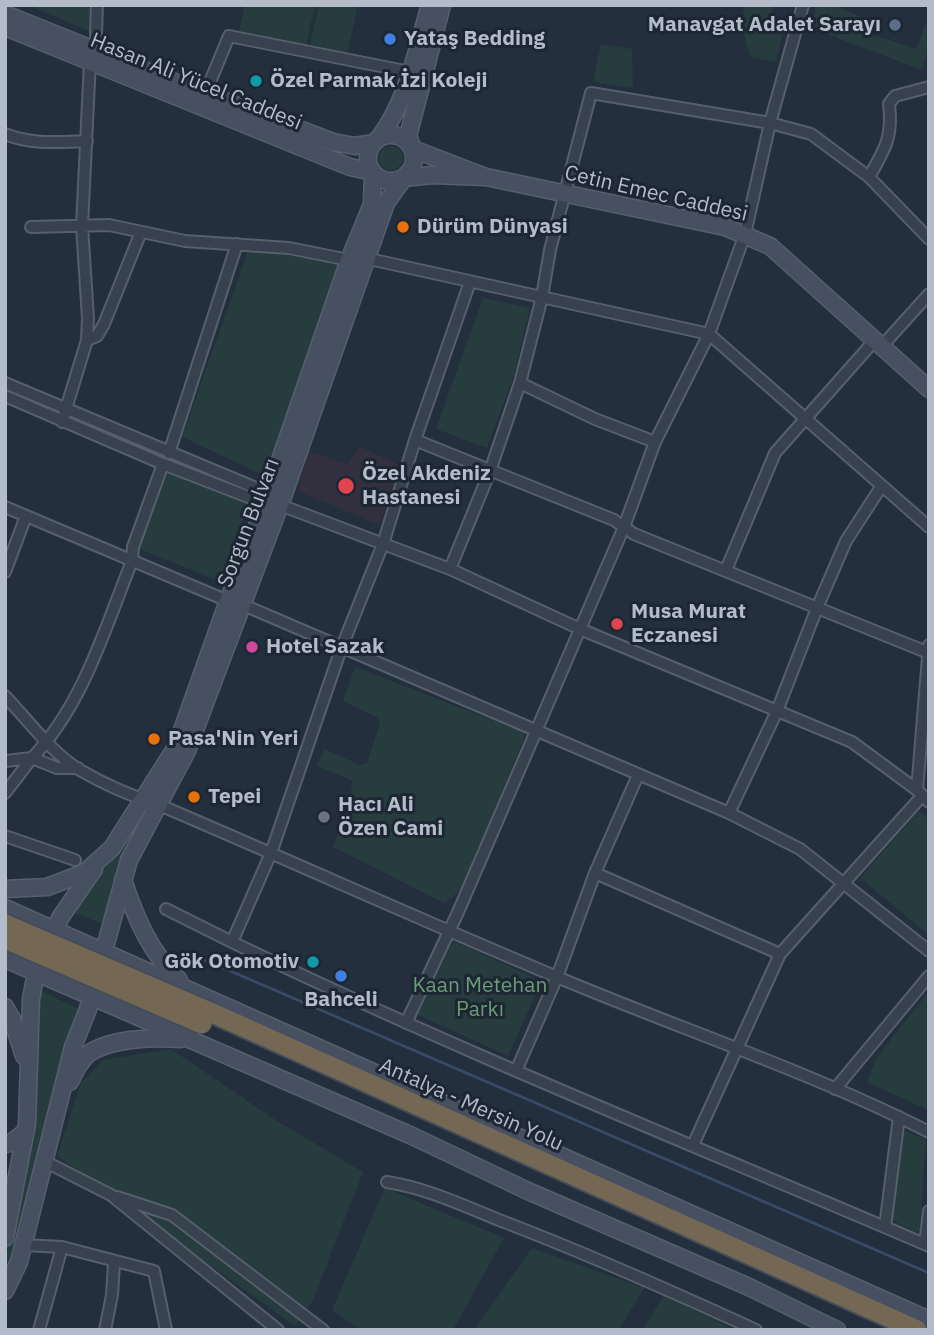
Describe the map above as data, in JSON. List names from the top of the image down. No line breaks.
{"streets":{"highway":["Antalya - Mersin Yolu"],"street":["Hasan Ali Yücel Caddesi","Cetin Emec Caddesi","Sorgun Bulvarı"]},"crossings":[["Hasan Ali Yücel Caddesi","Sorgun Bulvarı"]],"parks":["Kaan Metehan Parkı"],"places":["Manavgat Adalet Sarayı","Yataş Bedding","Özel Parmak İzi Koleji","Dürüm Dünyasi","Özel Akdeniz Hastanesi","Musa Murat Eczanesi","Hotel Sazak","Pasa'Nin Yeri","Tepei","Hacı Ali Özen Cami","Gök Otomotiv","Bahceli"]}
